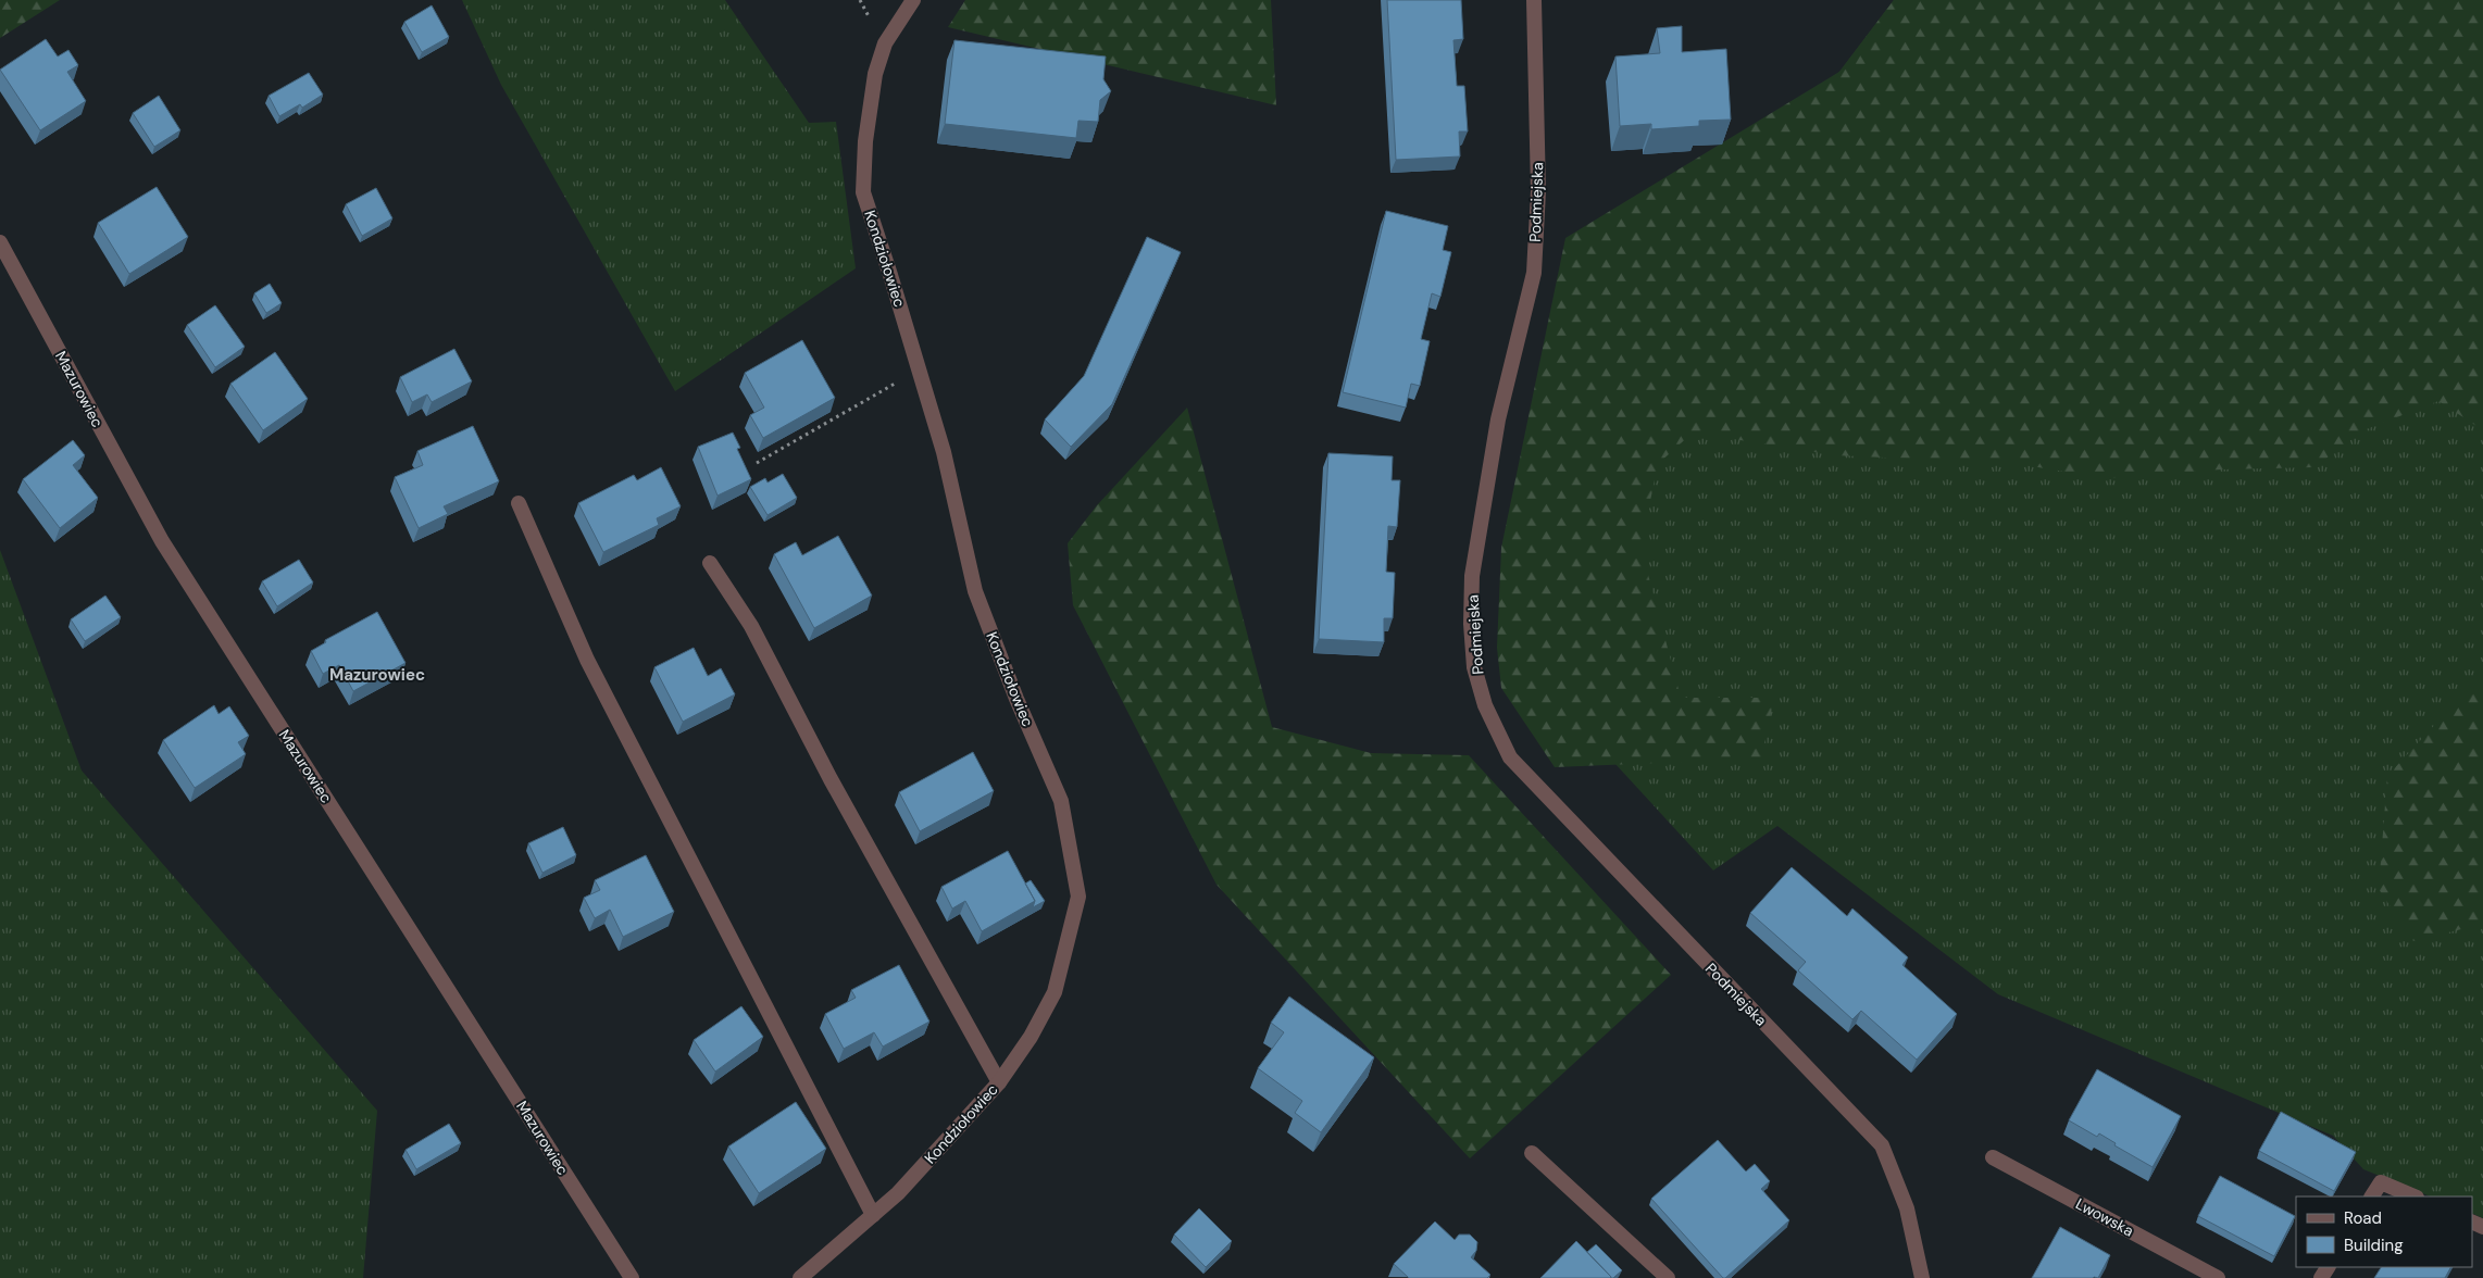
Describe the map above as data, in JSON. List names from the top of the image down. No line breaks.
{"streets":{"street":["Podmiejska","Kondziołowiec","Mazurowiec","Lwowska"]},"districts":["Mazurowiec"],"legend":["Road","Building"]}
